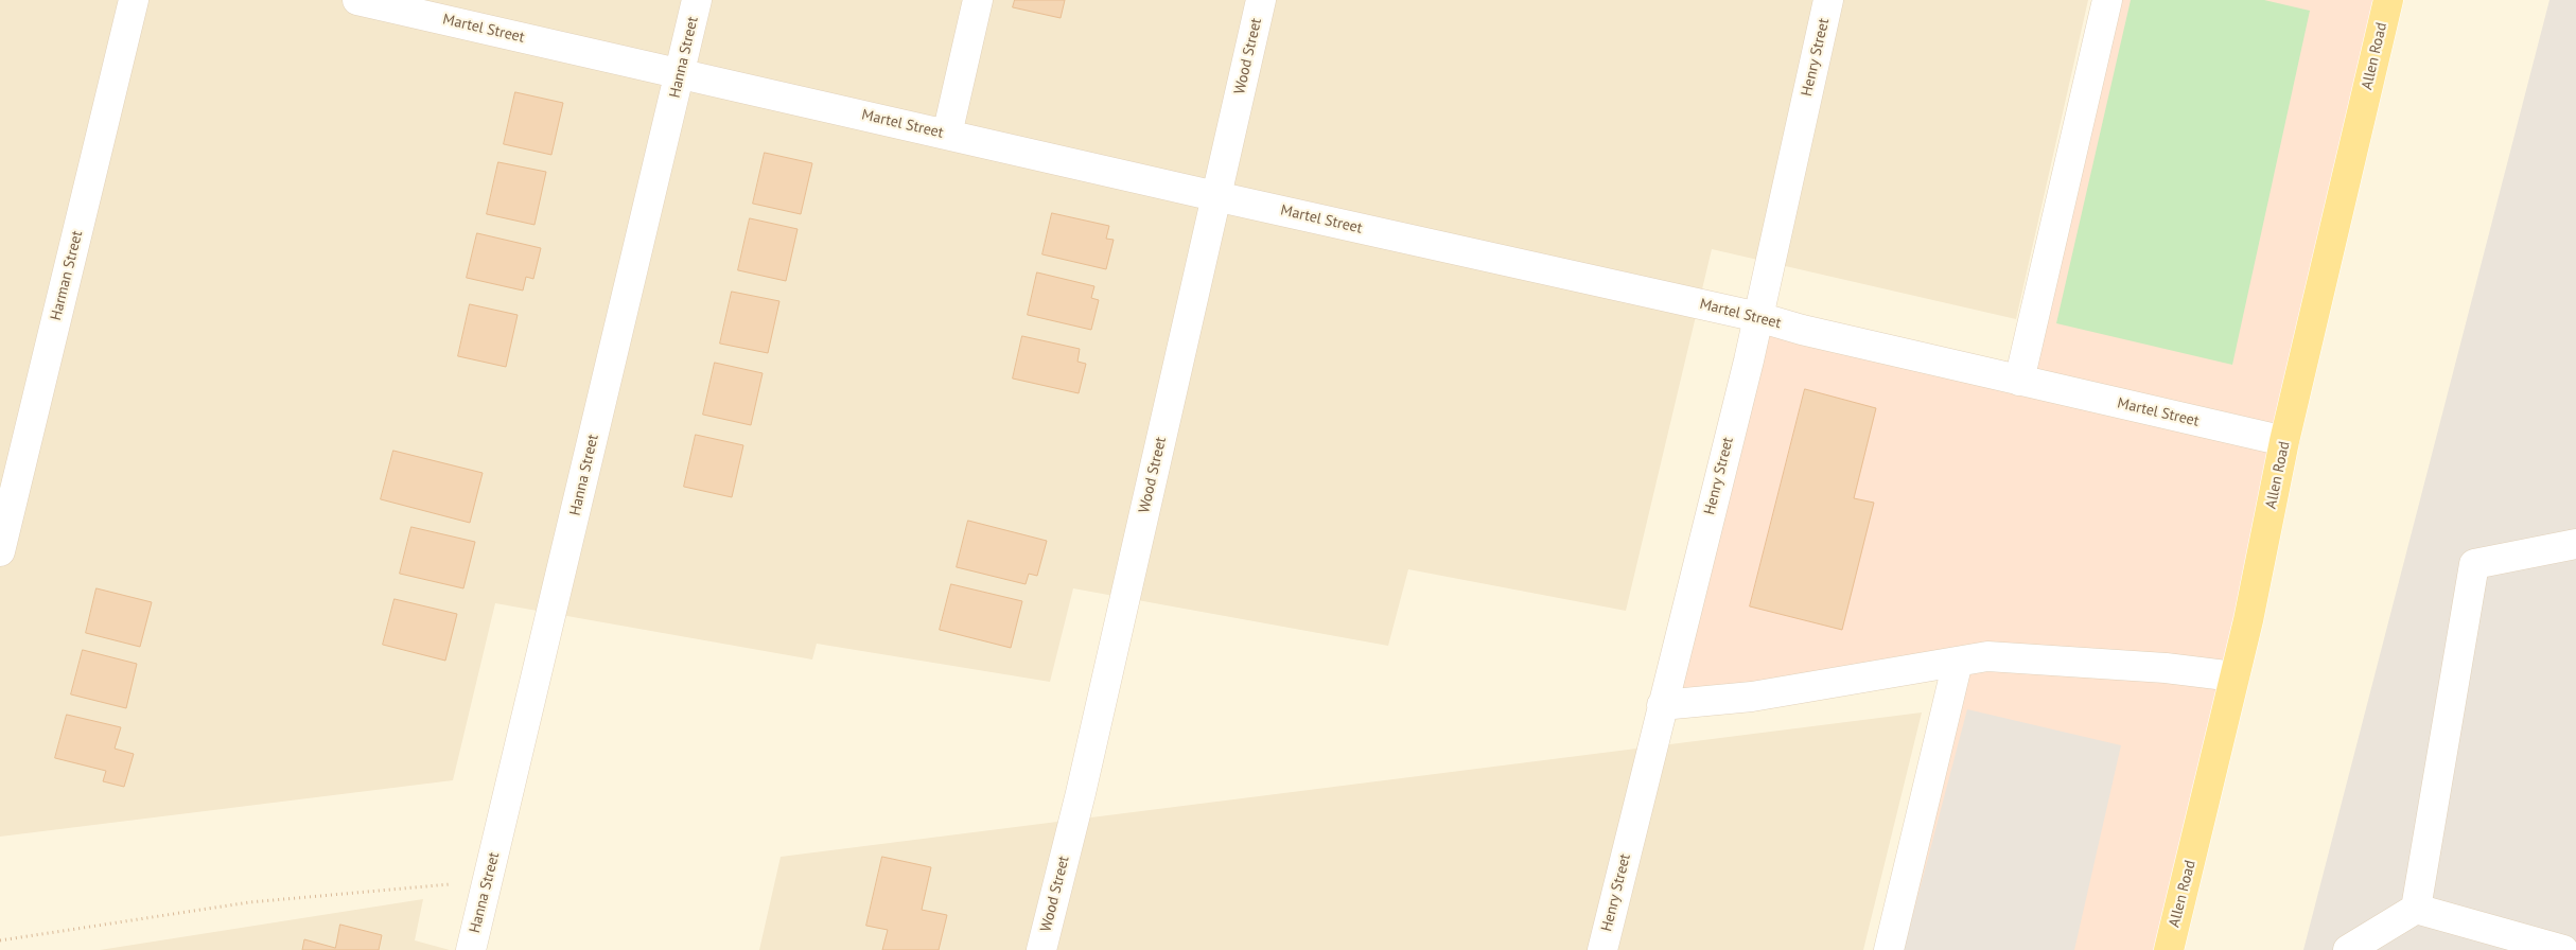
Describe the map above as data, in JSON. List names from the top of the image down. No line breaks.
{"streets":{"main road":["Allen Road"],"street":["Martel Street","Wood Street","Hanna Street","Henry Street","Harman Street"]},"crossings":[["Martel Street","Wood Street"],["Martel Street","Allen Road"],["Martel Street","Hanna Street"],["Martel Street","Henry Street"]]}
